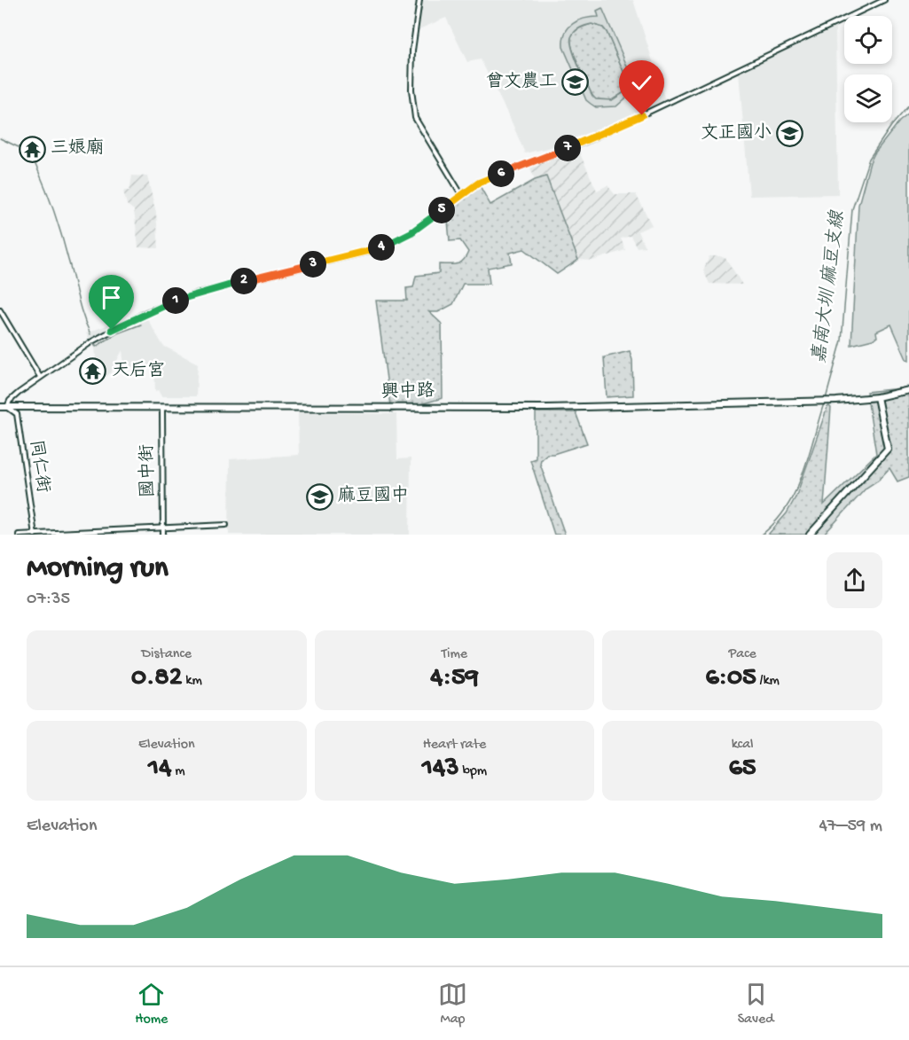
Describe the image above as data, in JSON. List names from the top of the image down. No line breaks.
{"streets":{"main road":["興中路"],"street":["同仁街","國中街"]},"crossings":[["興中路","同仁街"],["興中路","國中街"]],"water":["嘉南大圳 麻豆支線"],"places":{"school or university":["曾文農工","文正國小","麻豆國中"],"temple":["三娘廟","天后宮"]},"page":{"pins":["7","6","5","4","3","2","1"],"heading":["Morning run","07:35"],"stats":[["Distance","0.82 km"],["Time","4:59"],["Pace","6:05 /km"],["Elevation","14 m"],["Heart rate","143 bpm"],["kcal","65"]],"chart":["Elevation","47–59 m"],"tabs":["Home","Map","Saved"]}}
